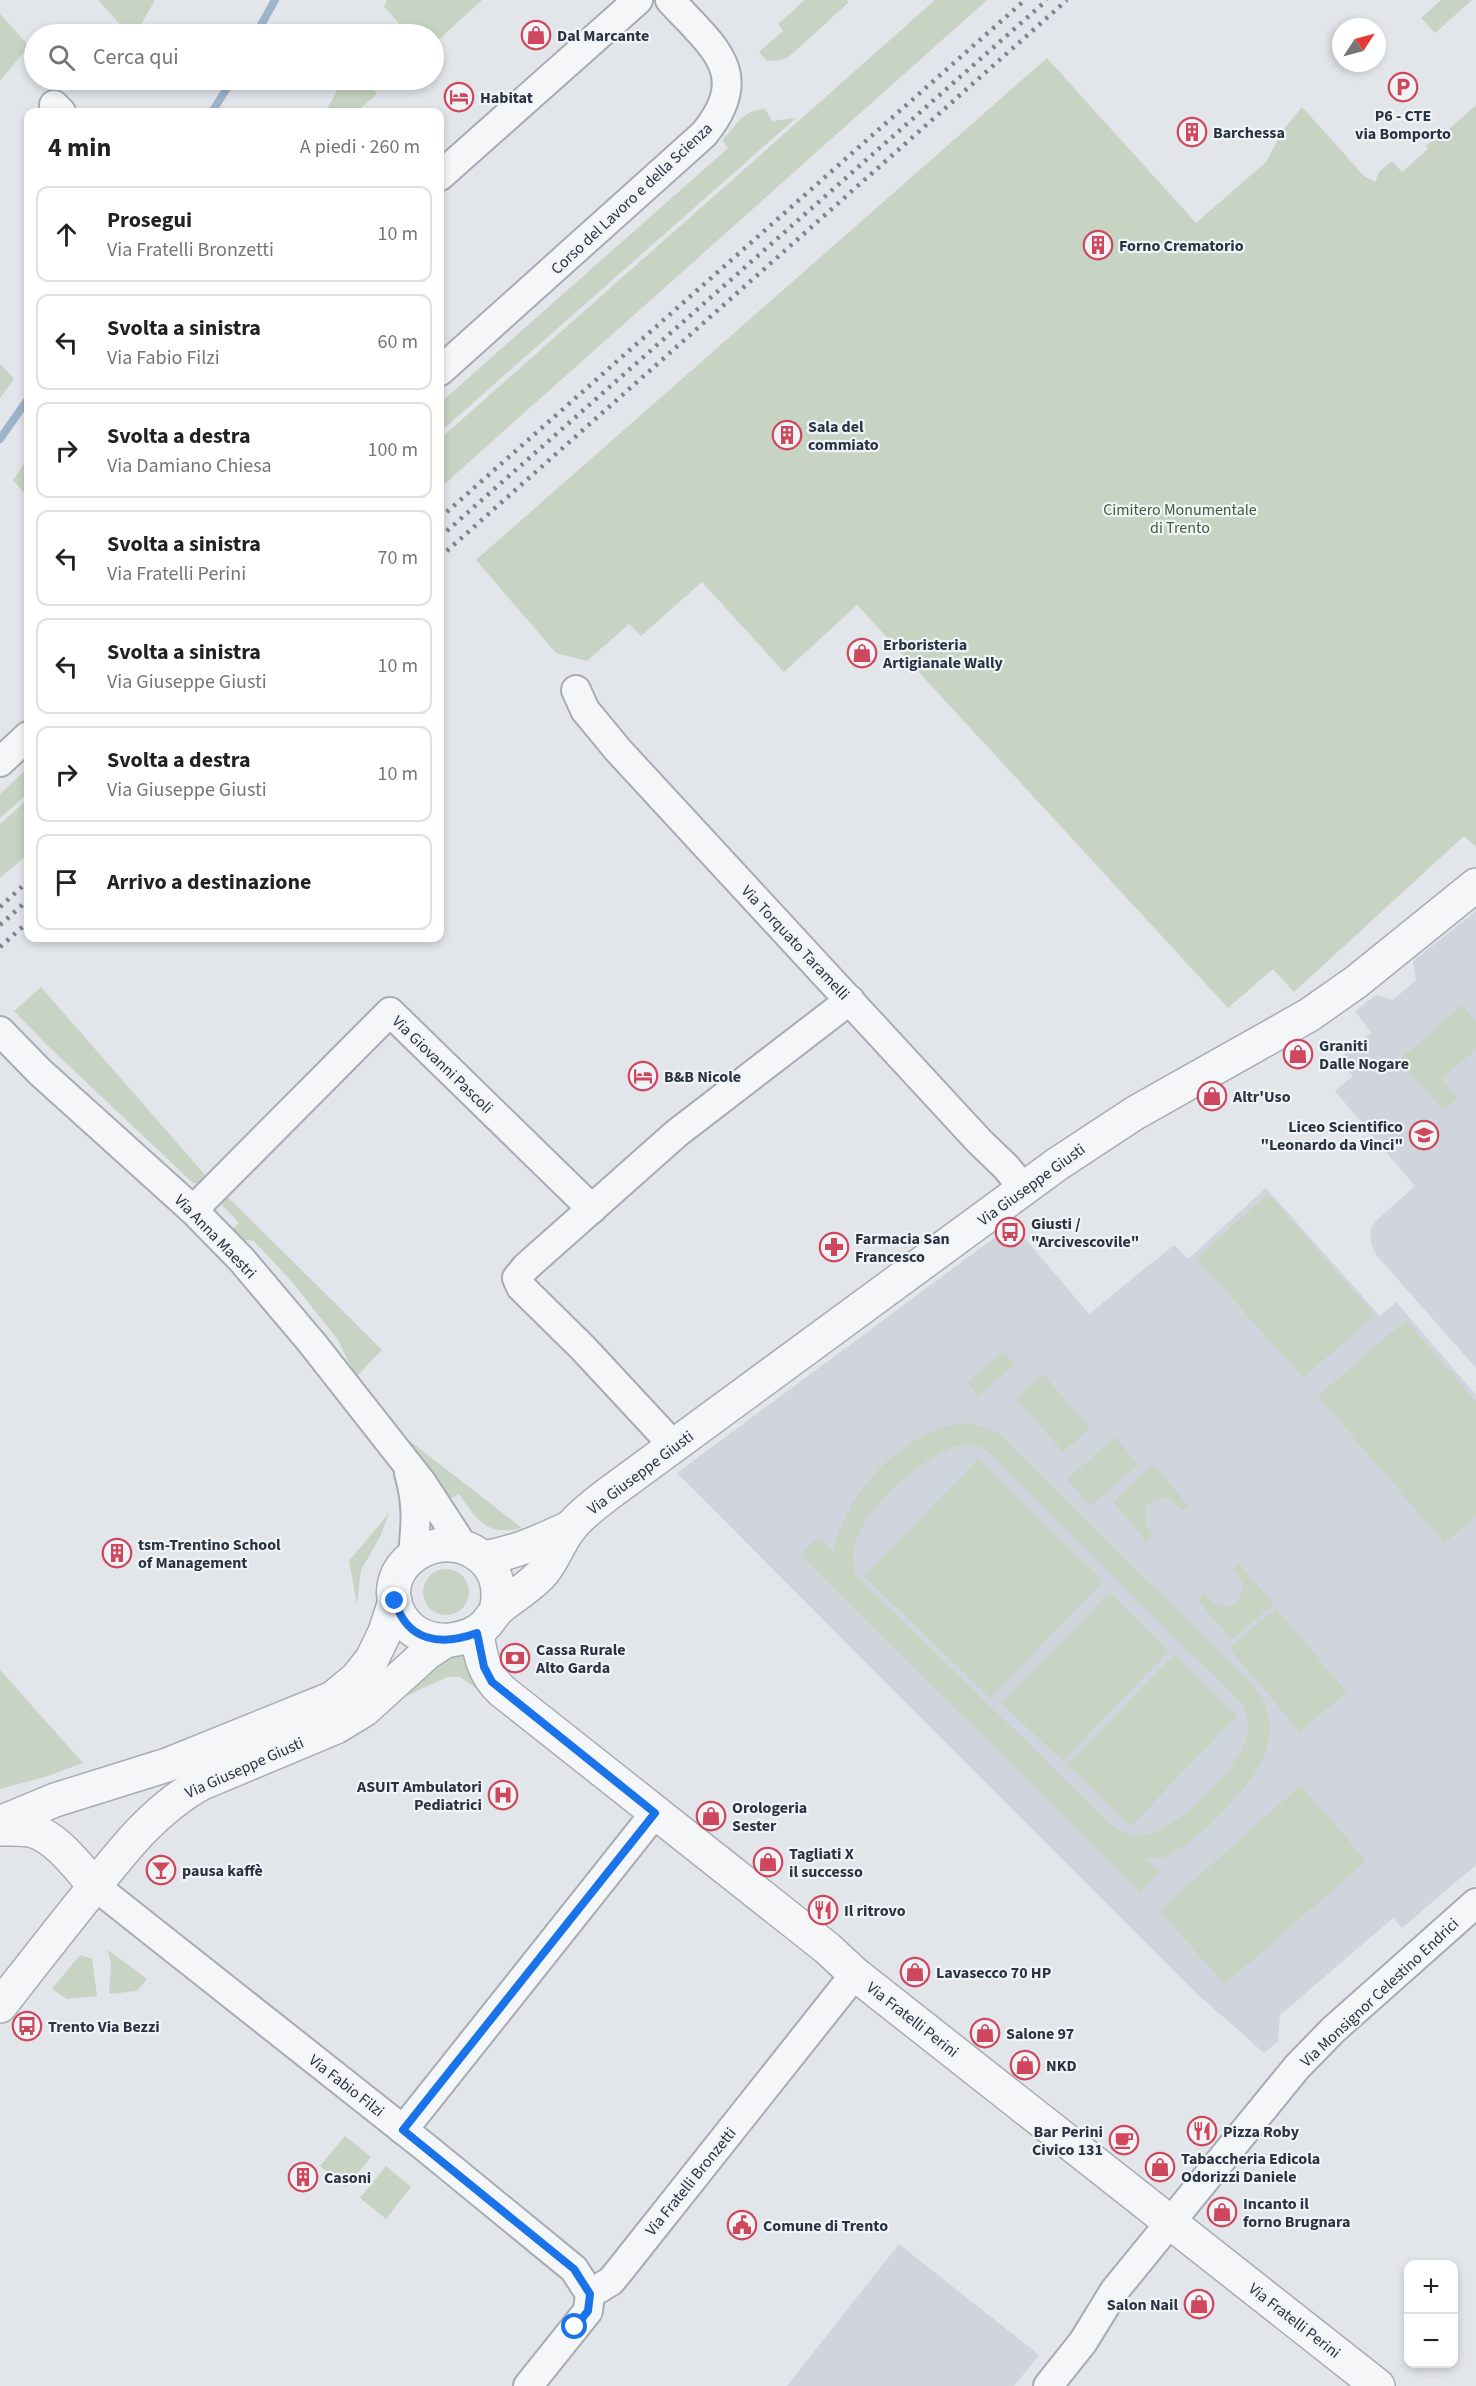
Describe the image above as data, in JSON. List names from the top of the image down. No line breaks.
{"streets":{"street":["Corso del Lavoro e della Scienza","Via Torquato Taramelli","Via Giovanni Pascoli","Via Giuseppe Giusti","Via Anna Maestri","Via Monsignor Celestino Endrici","Via Fratelli Perini","Via Fabio Filzi","Via Fratelli Bronzetti"]},"crossings":[["Via Torquato Taramelli","Via Giuseppe Giusti"],["Via Giovanni Pascoli","Via Anna Maestri"],["Via Giuseppe Giusti","Via Anna Maestri"],["Via Giuseppe Giusti","Via Fratelli Perini"],["Via Giuseppe Giusti","Via Fabio Filzi"],["Via Anna Maestri","Via Fratelli Perini"],["Via Monsignor Celestino Endrici","Via Fratelli Perini"],["Via Fratelli Perini","Via Fratelli Bronzetti"],["Via Fabio Filzi","Via Fratelli Bronzetti"]],"parks":["Cimitero Monumentale di Trento"],"places":{"shop":["Dal Marcante","Erboristeria Artigianale Wally","Graniti Dalle Nogare","Altr'Uso","Orologeria Sester","Tagliati X il successo","Lavasecco 70 HP","Salone 97","NKD","Tabaccheria Edicola Odorizzi Daniele","Incanto il forno Brugnara","Salon Nail"],"parking":["P6 - CTE via Bomporto"],"hotel":["Habitat","B&B Nicole"],"building":["Barchessa","Forno Crematorio","Sala del commiato","tsm-Trentino School of Management","Casoni"],"school or university":["Liceo Scientifico \"Leonardo da Vinci\""],"bus stop":["Giusti / \"Arcivescovile\"","Trento Via Bezzi"],"pharmacy":["Farmacia San Francesco"],"bank":["Cassa Rurale Alto Garda"],"hospital":["ASUIT Ambulatori Pediatrici"],"bar":["pausa kaffè"],"restaurant":["Il ritrovo","Pizza Roby"],"cafe":["Bar Perini Civico 131"],"public building":["Comune di Trento"]},"north":"top right","page":{"search":"Cerca qui","heading":["4 min","A piedi · 260 m"],"list":[["Prosegui","Via Fratelli Bronzetti","10 m"],["Svolta a sinistra","Via Fabio Filzi","60 m"],["Svolta a destra","Via Damiano Chiesa","100 m"],["Svolta a sinistra","Via Fratelli Perini","70 m"],["Svolta a sinistra","Via Giuseppe Giusti","10 m"],["Svolta a destra","Via Giuseppe Giusti","10 m"],"Arrivo a destinazione"],"map_buttons":["+","−"]}}
